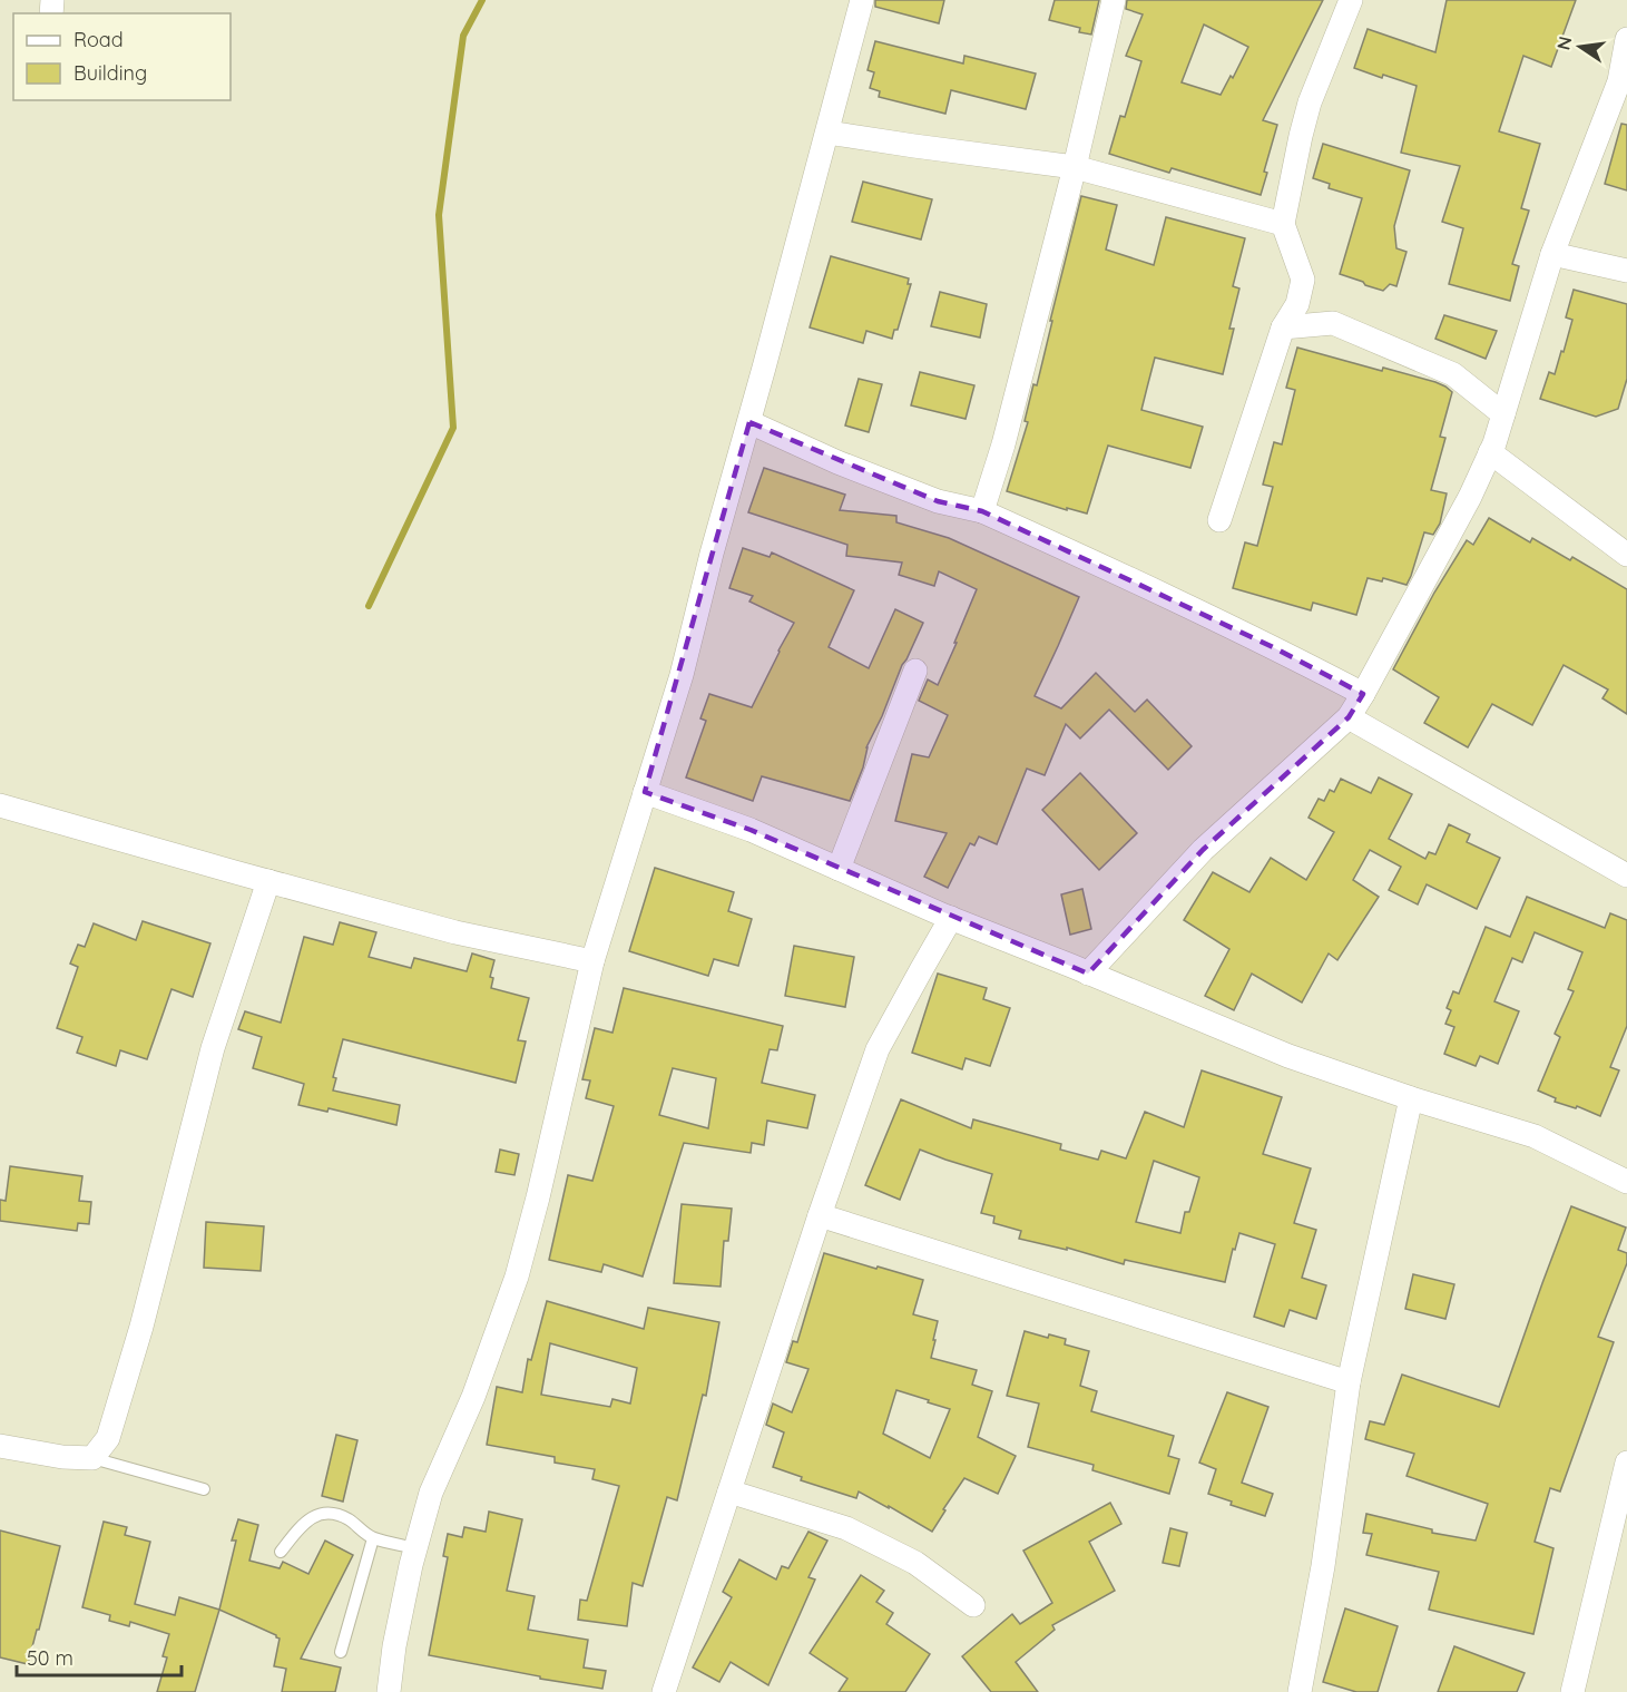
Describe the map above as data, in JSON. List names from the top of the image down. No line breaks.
{"legend":["Road","Building"],"scale_bar":"50 m","north":"left"}
